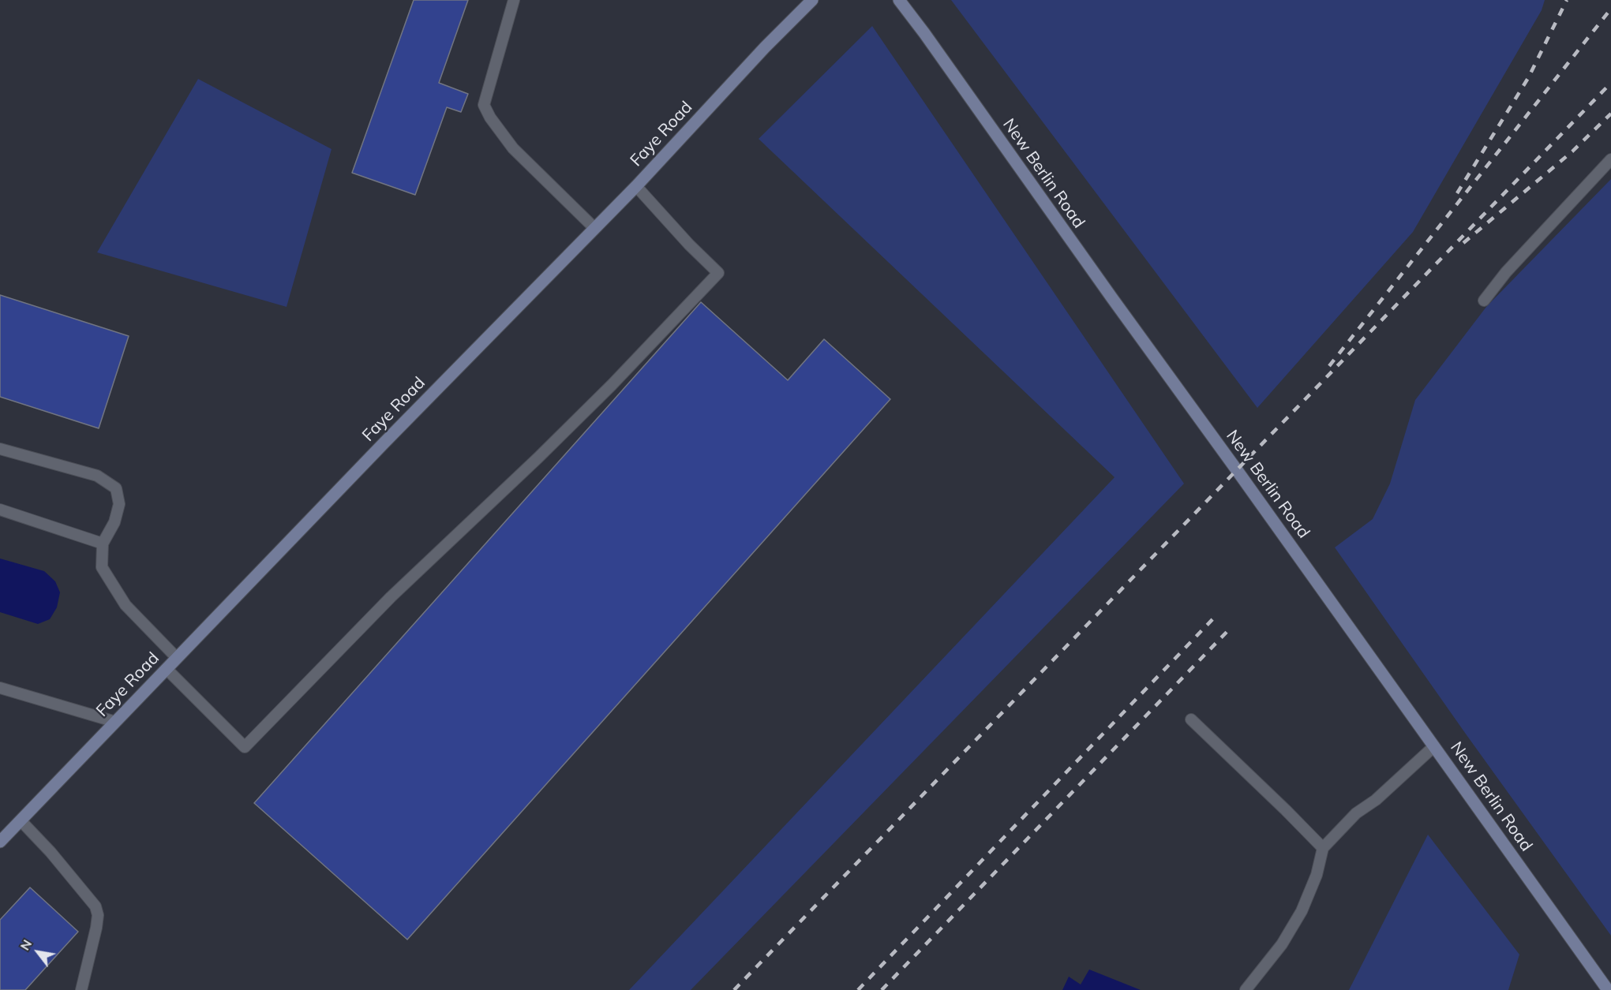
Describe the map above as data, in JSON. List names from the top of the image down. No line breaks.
{"streets":{"street":["Faye Road","New Berlin Road"]},"north":"top left"}
